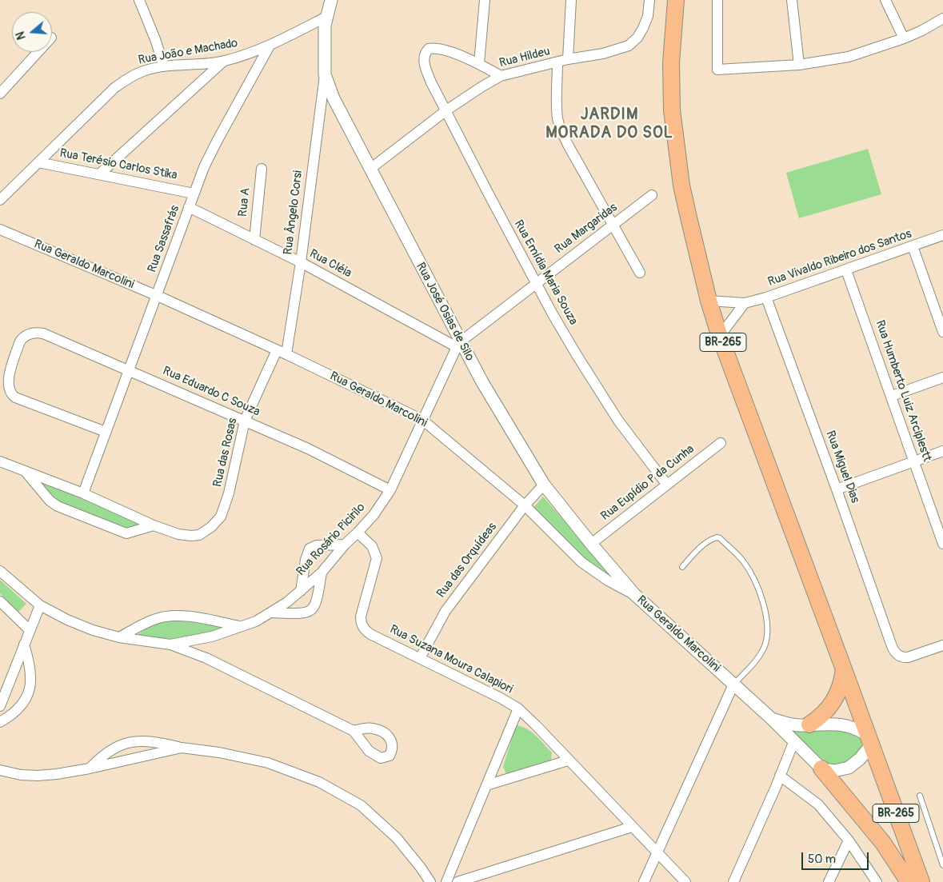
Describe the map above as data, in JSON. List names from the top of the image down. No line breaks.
{"streets":{"highway":["BR-265"],"street":["Rua João e Machado","Rua Hildeu","Rua Terésio Carlos Stika","Rua A","Rua Ângelo Corsi","Rua Margaridas","Rua Sassafrás","Rua Vivaldo Ribeiro dos Santos","Rua Cléia","Rua Geraldo Marcolini","Rua Emídia Maria Souza","Rua José Osias de Silo","Rua Humberto Luiz Arciplestt","Rua Eduardo C Souza","Rua das Rosas","Rua Miguel Dias","Rua Eupídio P da Cunha","Rua Rosário Picirilo","Rua das Orquídeas","Rua Suzana Moura Calapiori"]},"crossings":[["Rua João e Machado","Rua Terésio Carlos Stika"],["Rua João e Machado","Rua Sassafrás"],["Rua João e Machado","Rua José Osias de Silo"],["Rua Hildeu","Rua Emídia Maria Souza"],["Rua Hildeu","Rua José Osias de Silo"],["Rua Terésio Carlos Stika","Rua Sassafrás"],["Rua A","Rua Cléia"],["Rua Ângelo Corsi","Rua Cléia"],["Rua Ângelo Corsi","Rua Geraldo Marcolini"],["Rua Ângelo Corsi","Rua José Osias de Silo"],["Rua Ângelo Corsi","Rua das Rosas"],["Rua Margaridas","Rua Cléia"],["Rua Margaridas","Rua Emídia Maria Souza"],["Rua Margaridas","Rua José Osias de Silo"],["Rua Margaridas","Rua Rosário Picirilo"],["Rua Sassafrás","Rua Cléia"],["Rua Sassafrás","Rua Geraldo Marcolini"],["Rua Sassafrás","Rua Eduardo C Souza"],["Rua Sassafrás","Rua das Rosas"],["Rua Vivaldo Ribeiro dos Santos","BR-265"],["Rua Vivaldo Ribeiro dos Santos","Rua Humberto Luiz Arciplestt"],["Rua Vivaldo Ribeiro dos Santos","Rua Miguel Dias"],["Rua Cléia","Rua José Osias de Silo"],["Rua Cléia","Rua Rosário Picirilo"],["Rua Geraldo Marcolini","Rua José Osias de Silo"],["Rua Geraldo Marcolini","BR-265"],["Rua Geraldo Marcolini","Rua das Rosas"],["Rua Geraldo Marcolini","Rua Rosário Picirilo"],["Rua Geraldo Marcolini","Rua das Orquídeas"],["Rua Emídia Maria Souza","Rua Eupídio P da Cunha"],["Rua José Osias de Silo","Rua Eupídio P da Cunha"],["Rua José Osias de Silo","Rua Rosário Picirilo"],["Rua José Osias de Silo","Rua das Orquídeas"],["Rua Eduardo C Souza","Rua das Rosas"],["Rua Eduardo C Souza","Rua Rosário Picirilo"],["Rua Rosário Picirilo","Rua Suzana Moura Calapiori"],["Rua das Orquídeas","Rua Suzana Moura Calapiori"]],"districts":["JARDIM MORADA DO SOL"],"scale_bar":"50 m","north":"left"}
